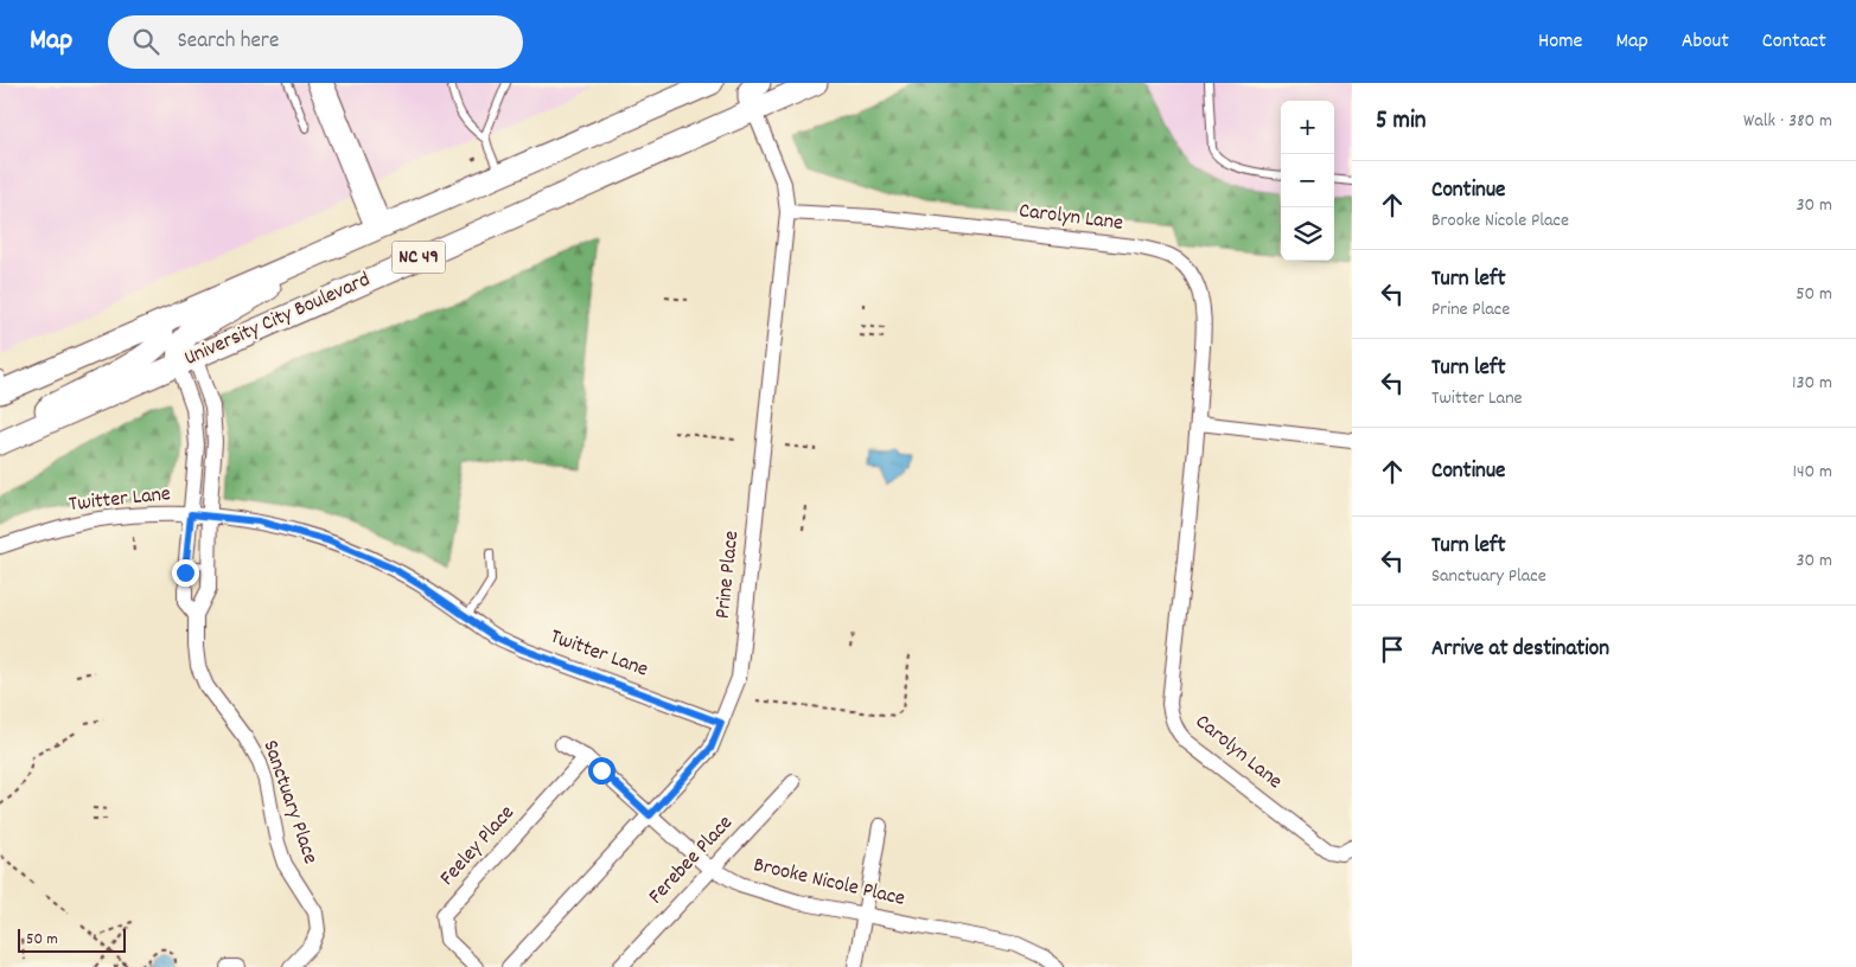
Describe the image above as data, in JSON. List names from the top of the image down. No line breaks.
{"streets":{"main road":["NC 49","University City Boulevard"],"street":["Carolyn Lane","Twitter Lane","Prine Place","Sanctuary Place","Feeley Place","Ferebee Place","Brooke Nicole Place"]},"crossings":[["Carolyn Lane","Prine Place"],["University City Boulevard","Prine Place"],["University City Boulevard","Sanctuary Place"],["Twitter Lane","Prine Place"],["Twitter Lane","Sanctuary Place"],["Prine Place","Brooke Nicole Place"],["Feeley Place","Brooke Nicole Place"],["Ferebee Place","Brooke Nicole Place"]],"scale_bar":"50 m","page":{"header":"Map","search":"Search here","nav":["Home","Map","About","Contact"],"heading":["5 min","Walk · 380 m"],"map_buttons":["+","−"],"list":[["Continue","Brooke Nicole Place","30 m"],["Turn left","Prine Place","50 m"],["Turn left","Twitter Lane","130 m"],["Continue","140 m"],["Turn left","Sanctuary Place","30 m"],"Arrive at destination"],"scale":"50 m"}}
